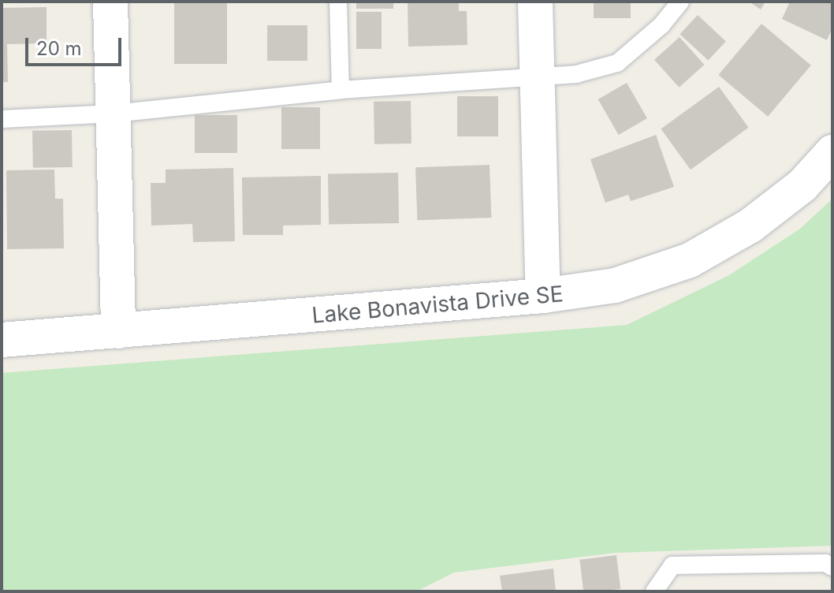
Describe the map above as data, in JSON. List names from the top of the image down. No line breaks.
{"streets":{"street":["Lake Bonavista Drive SE"]},"scale_bar":"20 m"}
